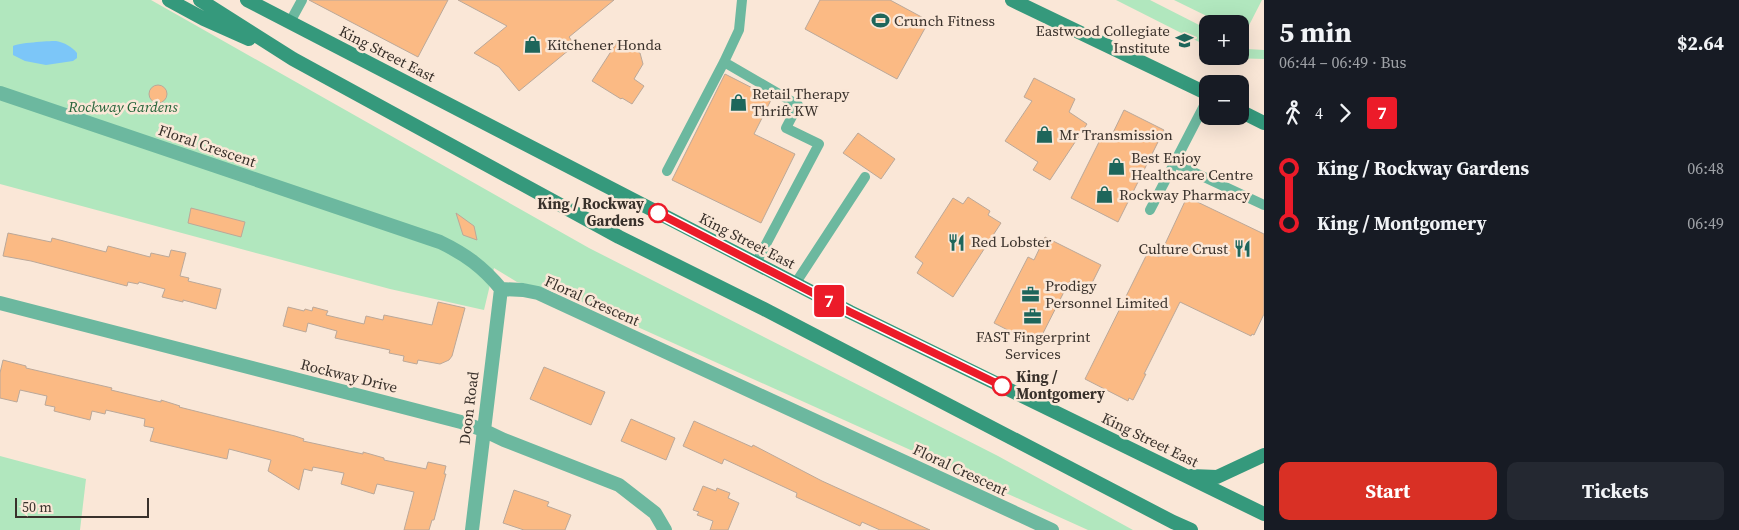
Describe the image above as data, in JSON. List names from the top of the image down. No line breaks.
{"streets":{"main road":["King Street East"],"street":["Floral Crescent","Rockway Drive","Doon Road"]},"crossings":[["Floral Crescent","Doon Road"],["Rockway Drive","Doon Road"]],"parks":["Rockway Gardens"],"places":{"sports":["Crunch Fitness"],"school or university":["Eastwood Collegiate Institute"],"shop":["Kitchener Honda","Retail Therapy Thrift KW","Mr Transmission","Best Enjoy Healthcare Centre","Rockway Pharmacy"],"other":["King / Rockway Gardens","King / Montgomery"],"restaurant":["Red Lobster","Culture Crust"],"office":["Prodigy Personnel Limited","FAST Fingerprint Services"]},"lines":["bus line 7"],"scale_bar":"50 m","page":{"on_map":"7","heading":["5 min","06:44 – 06:49 · Bus","$2.64"],"map_buttons":["+","−"],"legs":["4","7"],"list":[{"name":"King / Rockway Gardens","value":"06:48"},{"name":"King / Montgomery","value":"06:49"}],"buttons":["Start","Tickets"],"scale":"50 m"}}
